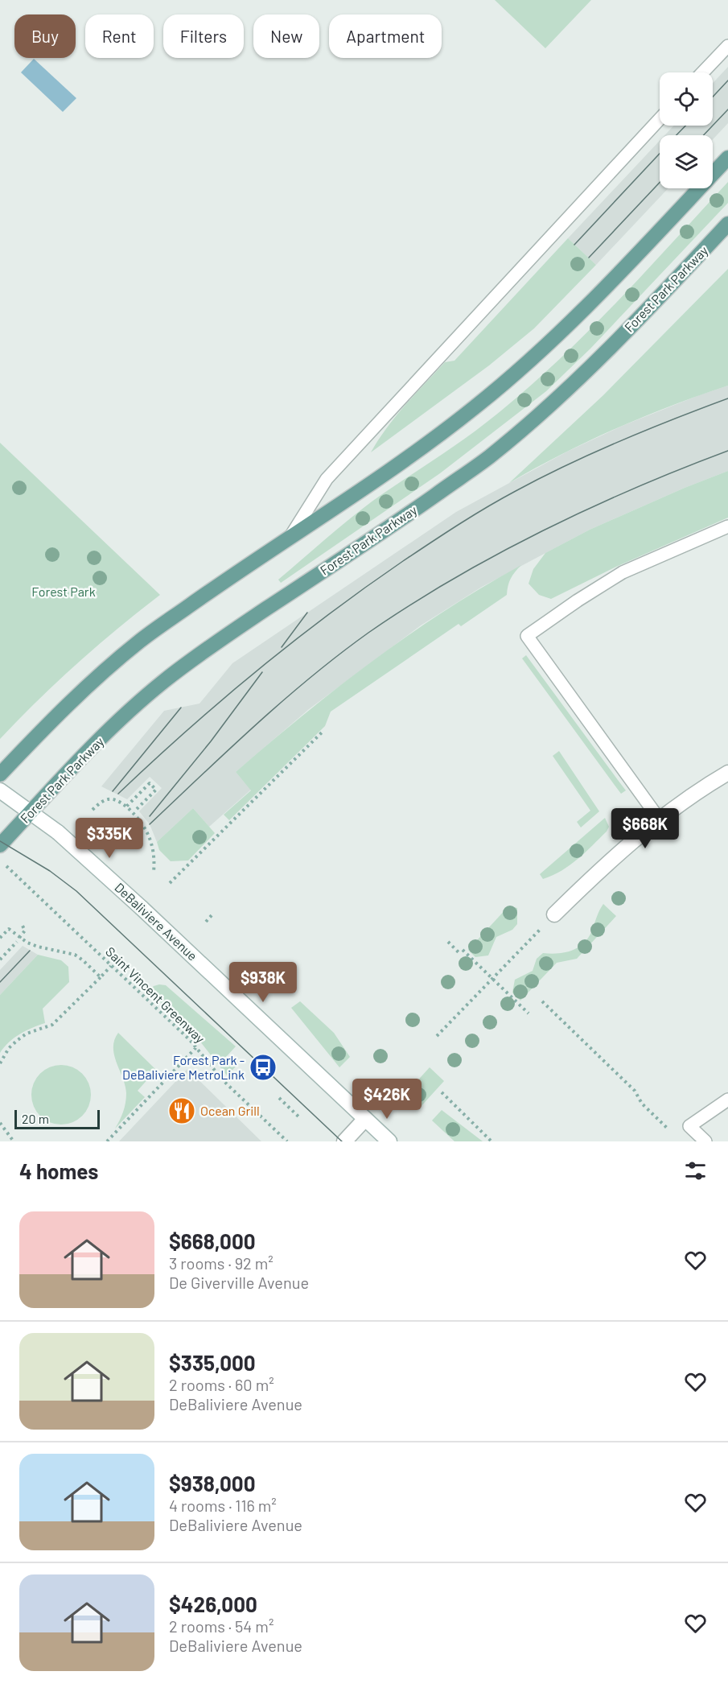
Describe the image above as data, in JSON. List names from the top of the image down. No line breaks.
{"streets":{"main road":["Forest Park Parkway","DeBaliviere Avenue"],"path":["Saint Vincent Greenway"]},"crossings":[["Forest Park Parkway","DeBaliviere Avenue"]],"parks":["Forest Park"],"places":{"bus stop":["Forest Park - DeBaliviere MetroLink"],"restaurant":["Ocean Grill"]},"scale_bar":"20 m","page":{"chip":["Buy","Rent","Filters","New","Apartment"],"price":["$668K","$335K","$938K","$426K"],"scale":"20 m","heading":"4 homes","list":[{"name":"$668,000","note":"3 rooms · 92 m² · De Giverville Avenue"},{"name":"$335,000","note":"2 rooms · 60 m² · DeBaliviere Avenue"},{"name":"$938,000","note":"4 rooms · 116 m² · DeBaliviere Avenue"},{"name":"$426,000","note":"2 rooms · 54 m² · DeBaliviere Avenue"}]}}
